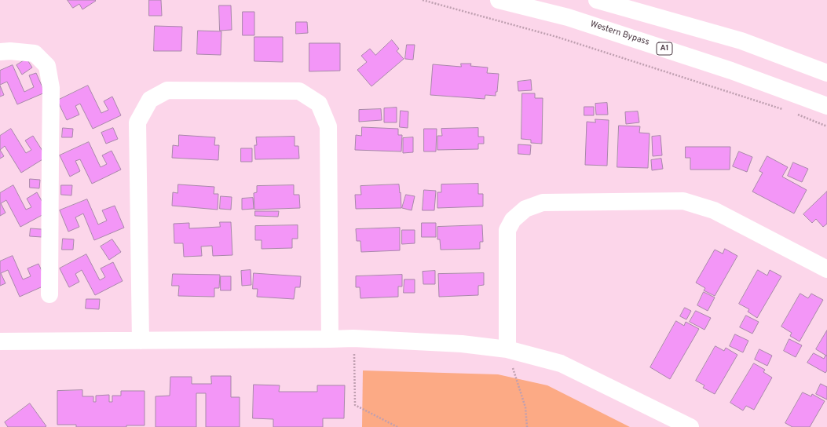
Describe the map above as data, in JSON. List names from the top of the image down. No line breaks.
{"streets":{"main road":["Western Bypass","A1"]}}
